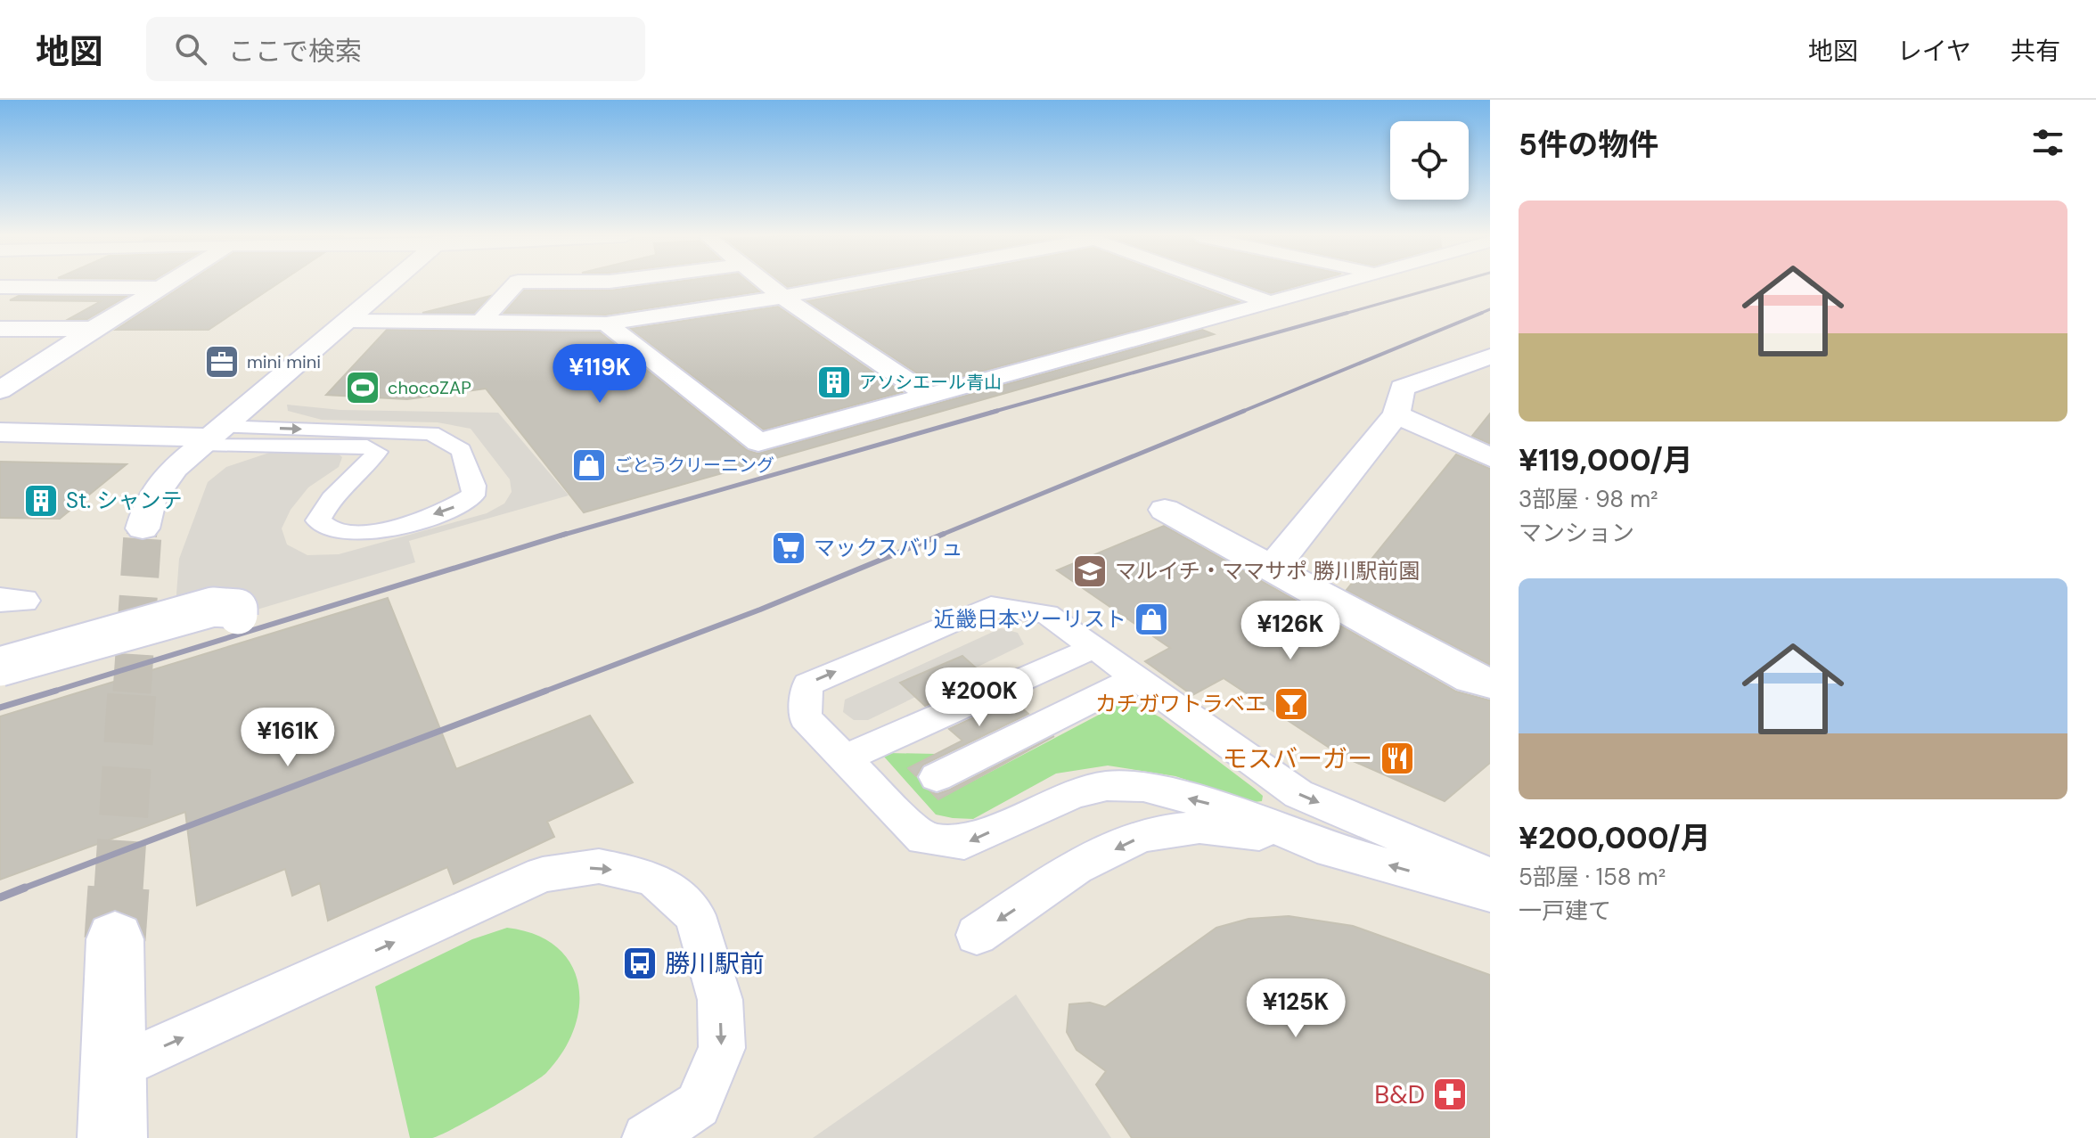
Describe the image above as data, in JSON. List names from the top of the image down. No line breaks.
{"places":{"office":["mini mini"],"building":["アソシエール青山","St. シャンテ"],"sports":["chocoZAP"],"shop":["ごとうクリーニング","近畿日本ツーリスト"],"supermarket":["マックスバリュ"],"school or university":["マルイチ・ママサポ 勝川駅前園"],"bar":["カチガワトラベエ"],"restaurant":["モスバーガー"],"bus stop":["勝川駅前"],"pharmacy":["B&D"]},"page":{"header":"地図","search":"ここで検索","nav":["地図","レイヤ","共有"],"heading":"5件の物件","list":[{"name":"¥119,000/月","note":"3部屋 · 98 m² · マンション"},{"name":"¥200,000/月","note":"5部屋 · 158 m² · 一戸建て"}],"price":["¥119K","¥126K","¥200K","¥161K","¥125K"]}}
